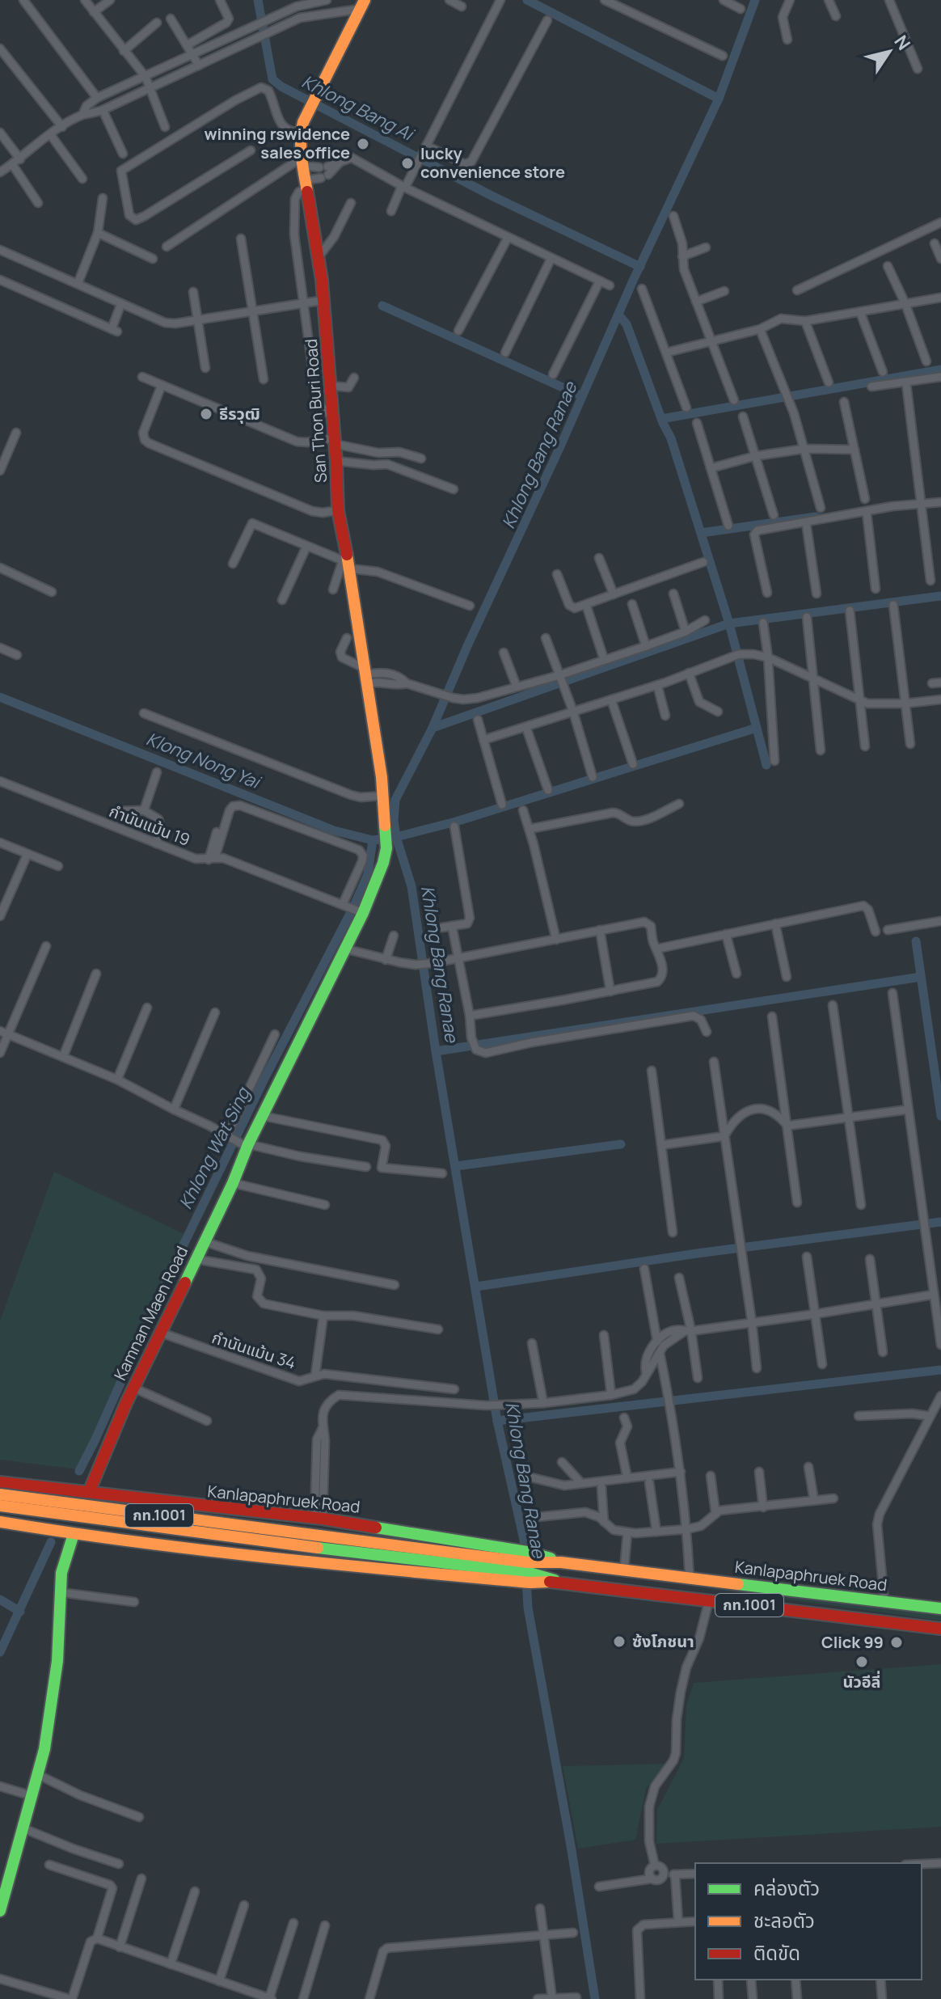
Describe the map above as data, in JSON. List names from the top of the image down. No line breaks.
{"streets":{"main road":["San Thon Buri Road","Kamnan Maen Road","Kanlapaphruek Road","กท.1001"],"street":["กำนันแม้น 19","กำนันแม้น 34"]},"crossings":[["San Thon Buri Road","Kamnan Maen Road"],["กำนันแม้น 19","Kamnan Maen Road"],["Kamnan Maen Road","กำนันแม้น 34"],["Kamnan Maen Road","Kanlapaphruek Road"]],"water":["Khlong Bang Ai","Khlong Bang Ranae","Klong Nong Yai","Khlong Wat Sing"],"places":["winning rswidence sales office","lucky convenience store","ธีรวุฒิ","ซ้งโภชนา","Click 99","นัวอีลี่"],"legend":["คล่องตัว","ชะลอตัว","ติดขัด"],"north":"top right"}
